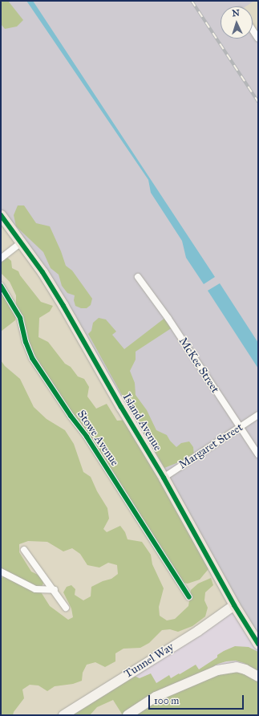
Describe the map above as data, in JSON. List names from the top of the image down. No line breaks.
{"streets":{"main road":["Island Avenue"],"street":["McKee Street","Stowe Avenue","Margaret Street","Tunnel Way"]},"crossings":[["McKee Street","Margaret Street"],["Island Avenue","Margaret Street"],["Island Avenue","Tunnel Way"]],"scale_bar":"100 m","north":"top"}
